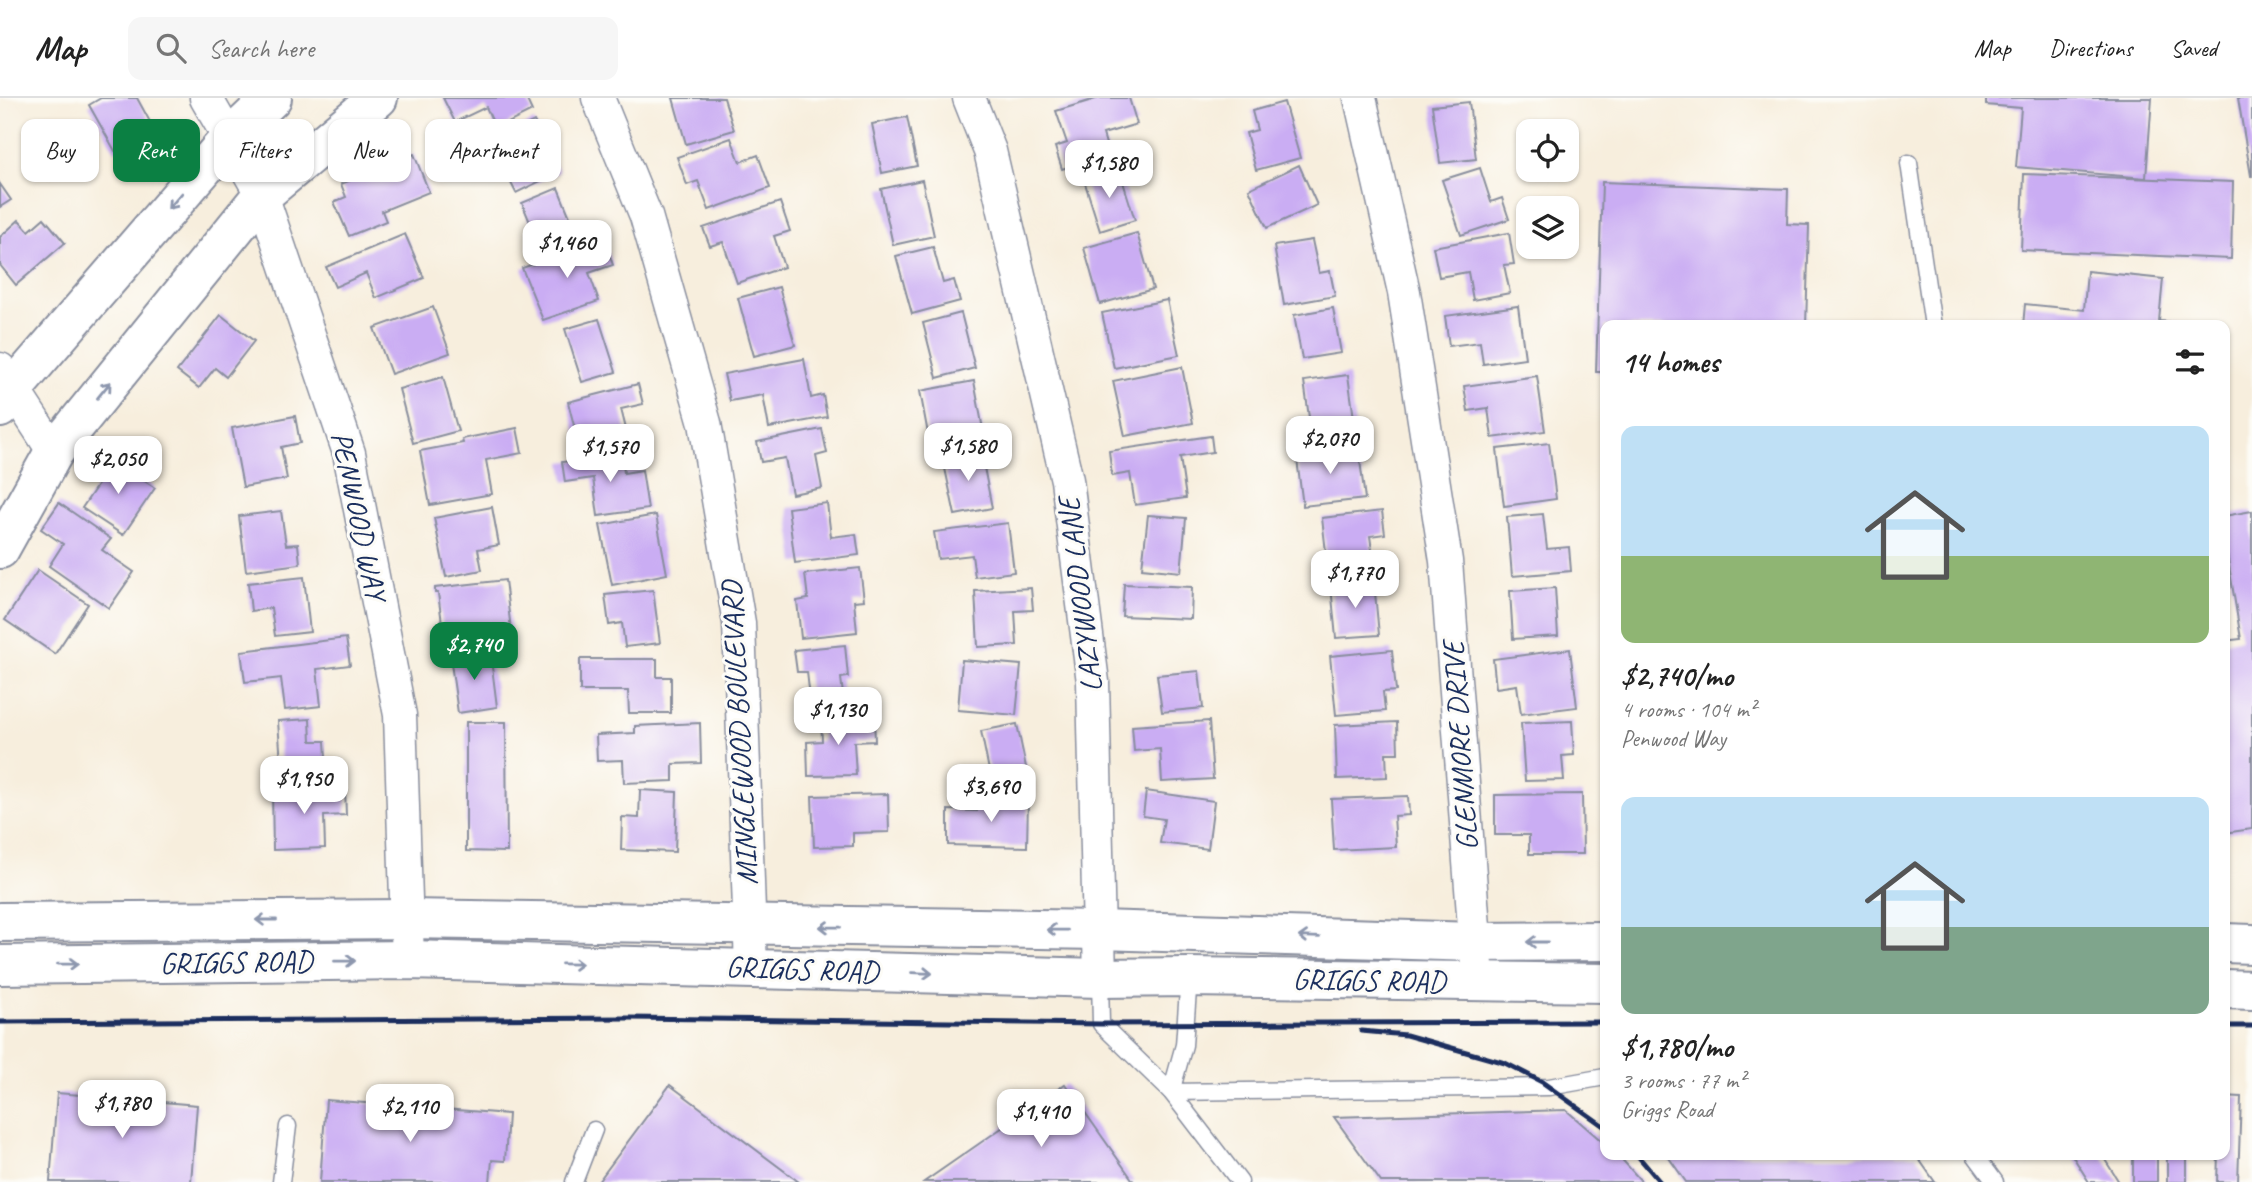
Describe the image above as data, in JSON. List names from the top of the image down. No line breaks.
{"streets":{"main road":["GRIGGS ROAD"],"street":["PENWOOD WAY","LAZYWOOD LANE","MINGLEWOOD BOULEVARD","GLENMORE DRIVE"]},"crossings":[["PENWOOD WAY","GRIGGS ROAD"],["LAZYWOOD LANE","GRIGGS ROAD"],["MINGLEWOOD BOULEVARD","GRIGGS ROAD"],["GLENMORE DRIVE","GRIGGS ROAD"]],"page":{"header":"Map","search":"Search here","nav":["Map","Directions","Saved"],"chip":["Buy","Rent","Filters","New","Apartment"],"price":["$1,580","$1,460","$2,070","$1,580","$1,570","$2,050","$1,770","$2,740","$1,130","$1,950","$3,690","$1,780","$2,110","$1,410"],"heading":"14 homes","list":[{"name":"$2,740/mo","note":"4 rooms · 104 m² · Penwood Way"},{"name":"$1,780/mo","note":"3 rooms · 77 m² · Griggs Road"}]}}
